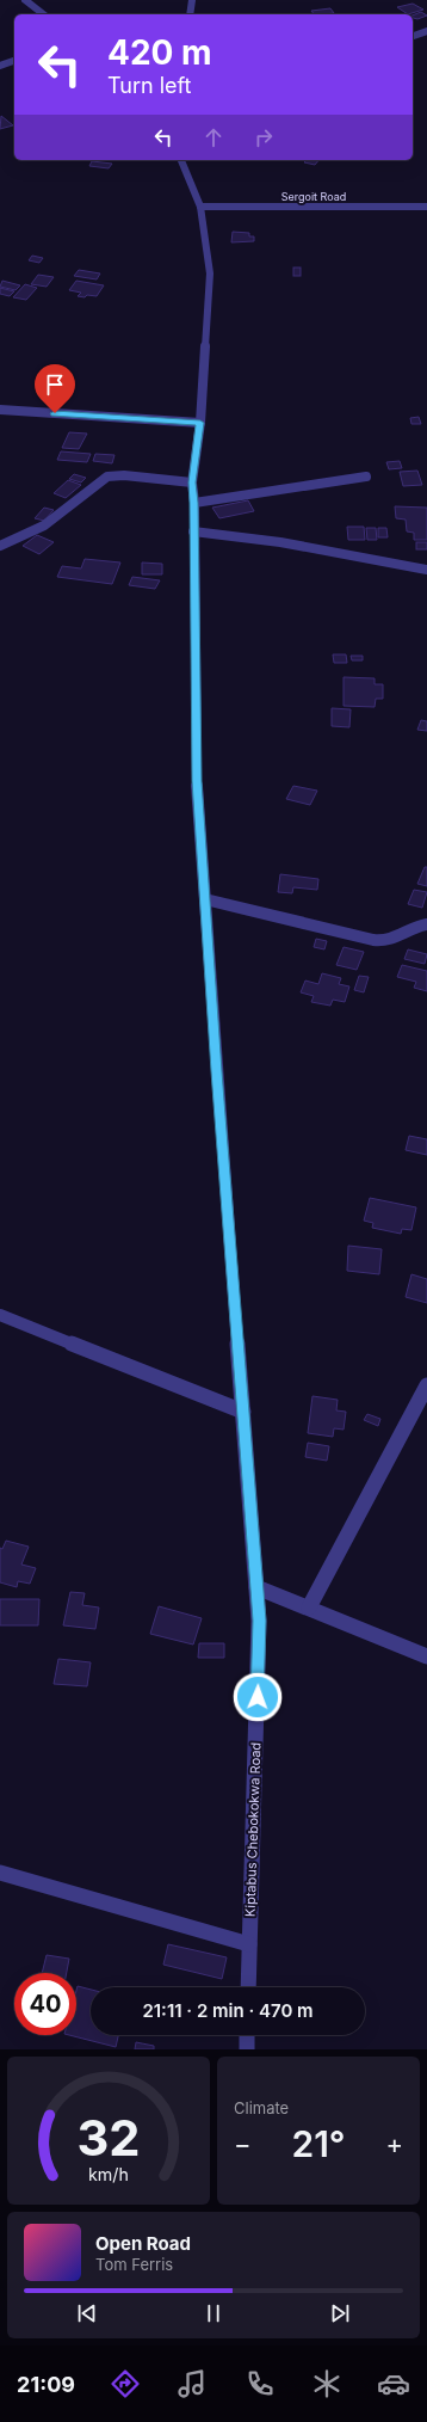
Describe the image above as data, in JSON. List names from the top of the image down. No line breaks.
{"streets":{"street":["Sergoit Road","Kiptabus Chebokokwa Road"]},"crossings":[["Sergoit Road","Kiptabus Chebokokwa Road"]],"page":{"turn":["420 m","Turn left"],"limit":"40","trip":"21:11 · 2 min · 470 m","tile":"Climate","heat":["−","21°","+"],"song":["Open Road","Tom Ferris"],"tabs":"21:09","gauge":["32","km/h"]}}
